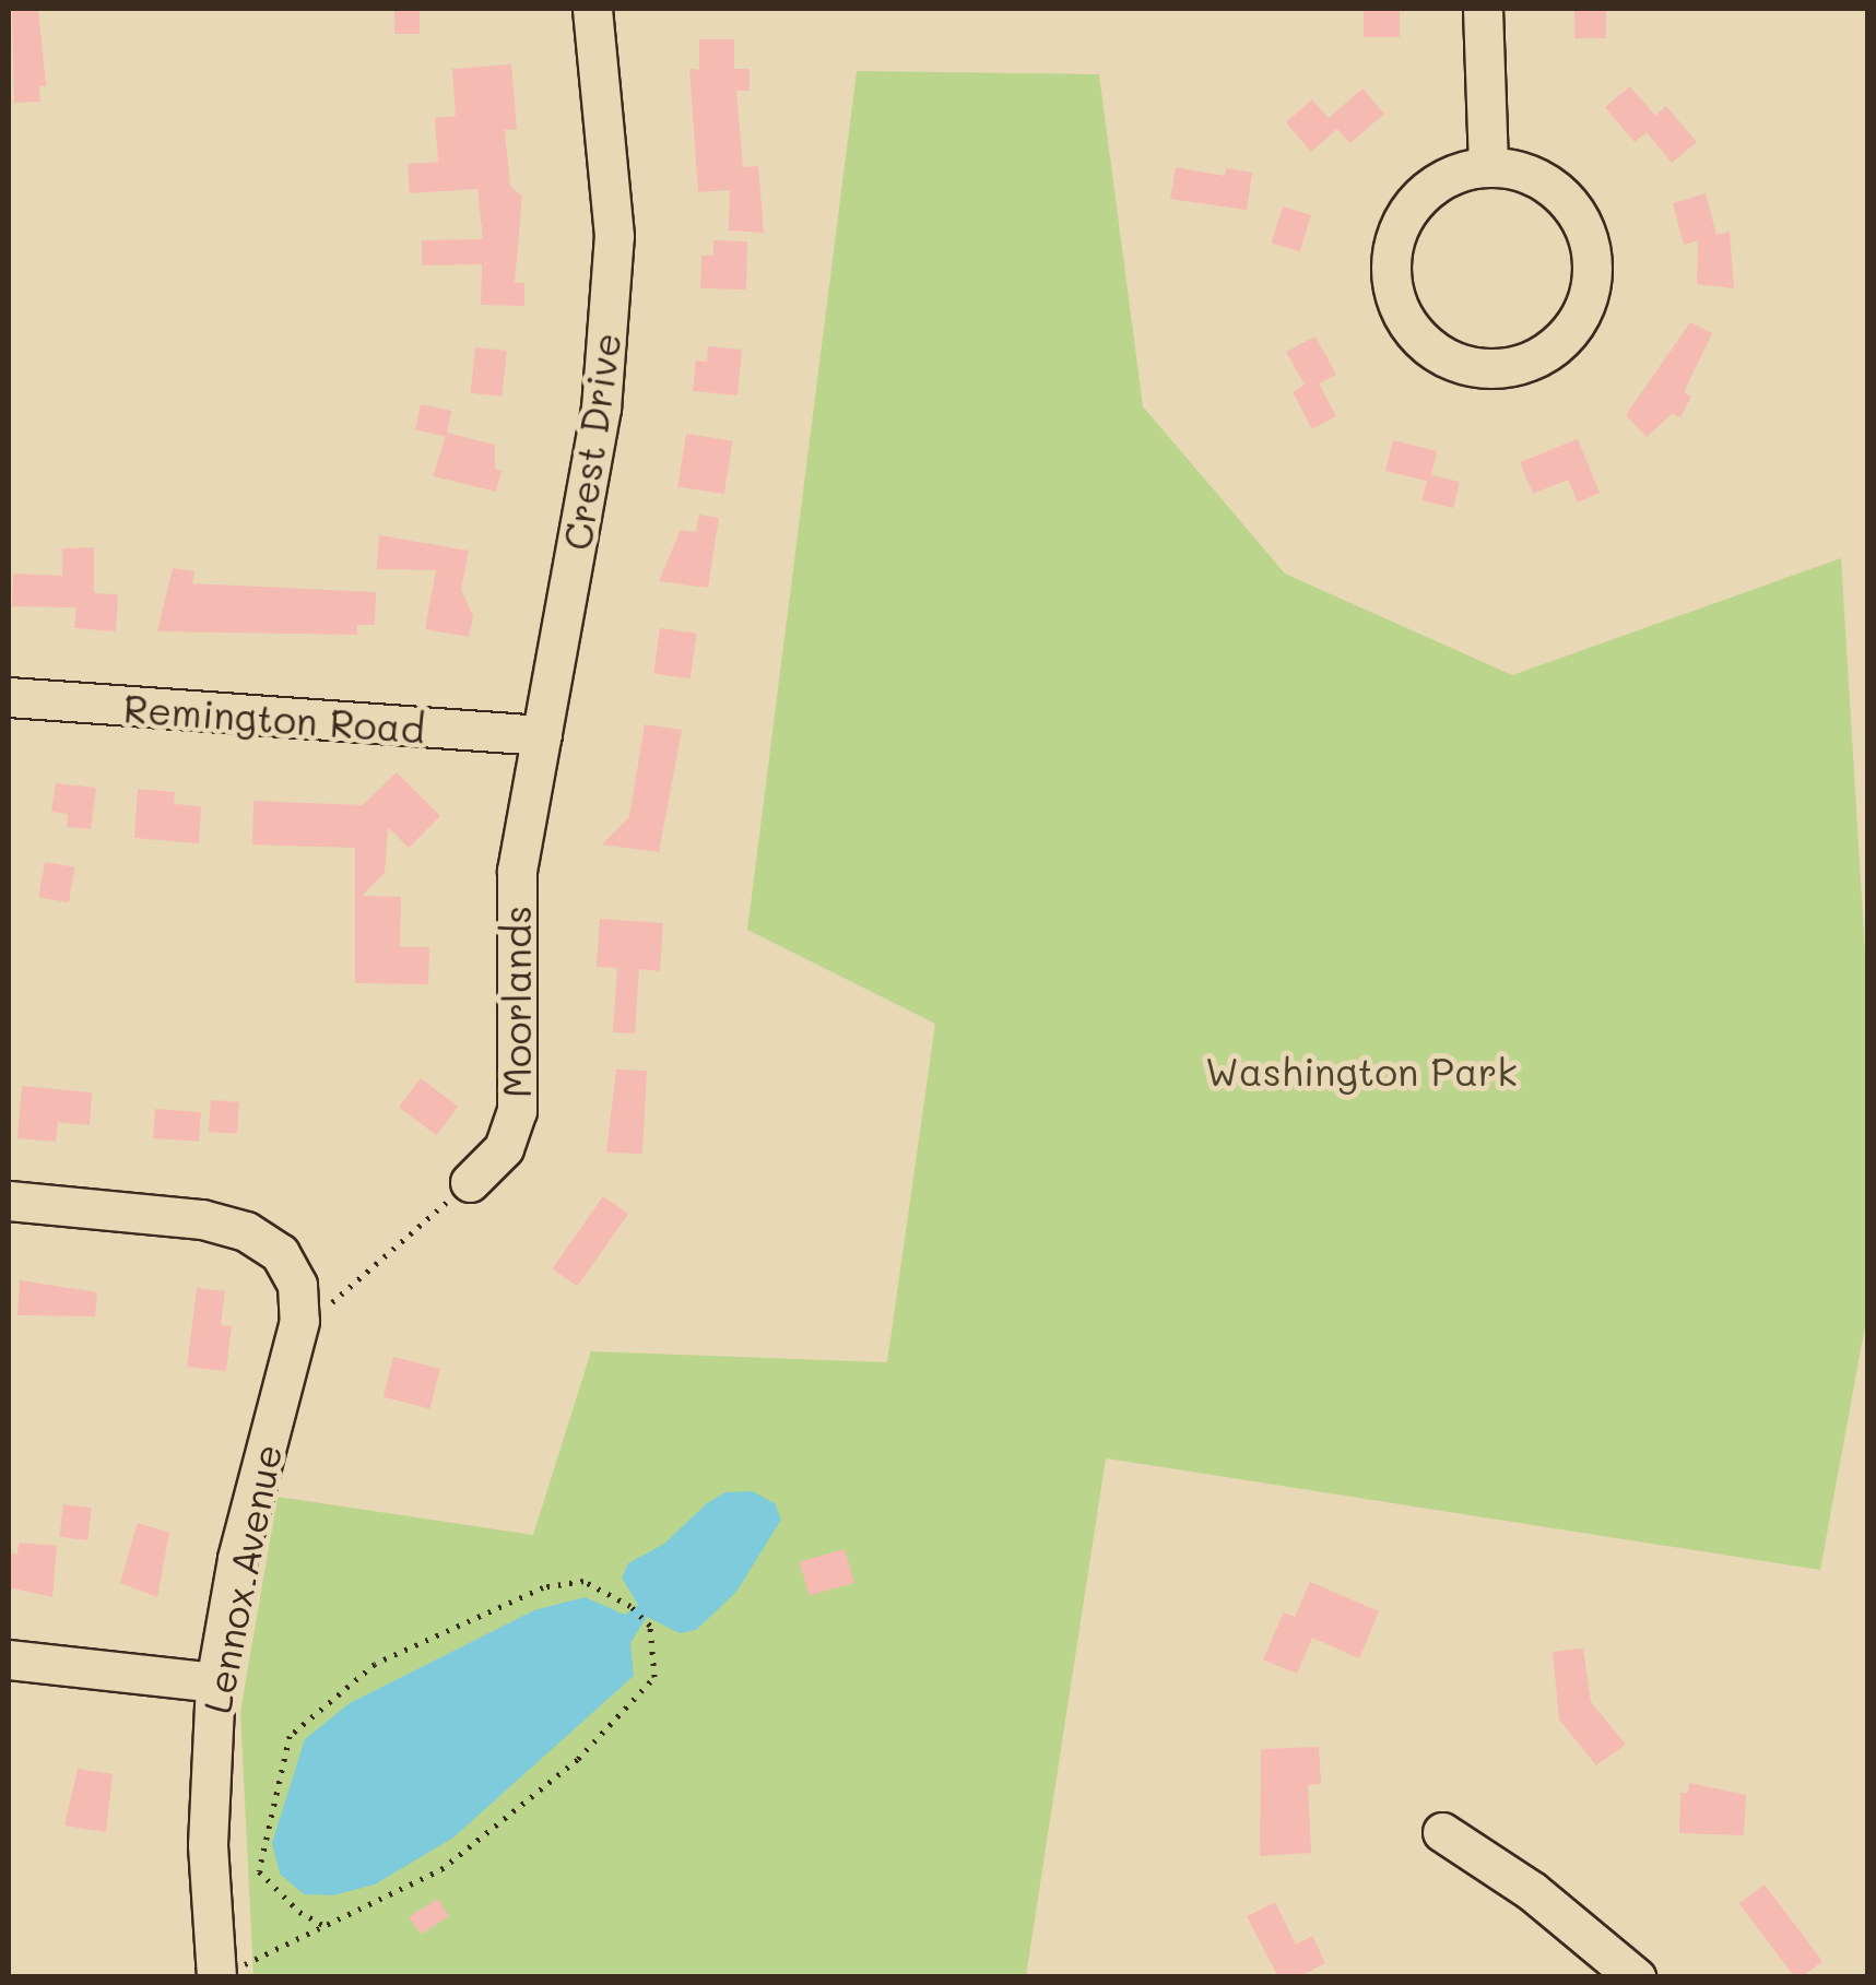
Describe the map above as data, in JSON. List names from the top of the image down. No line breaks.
{"streets":{"street":["Crest Drive","Remington Road","Moorlands","Lennox Avenue"]},"crossings":[["Crest Drive","Remington Road"],["Crest Drive","Moorlands"]],"parks":["Washington Park"]}
